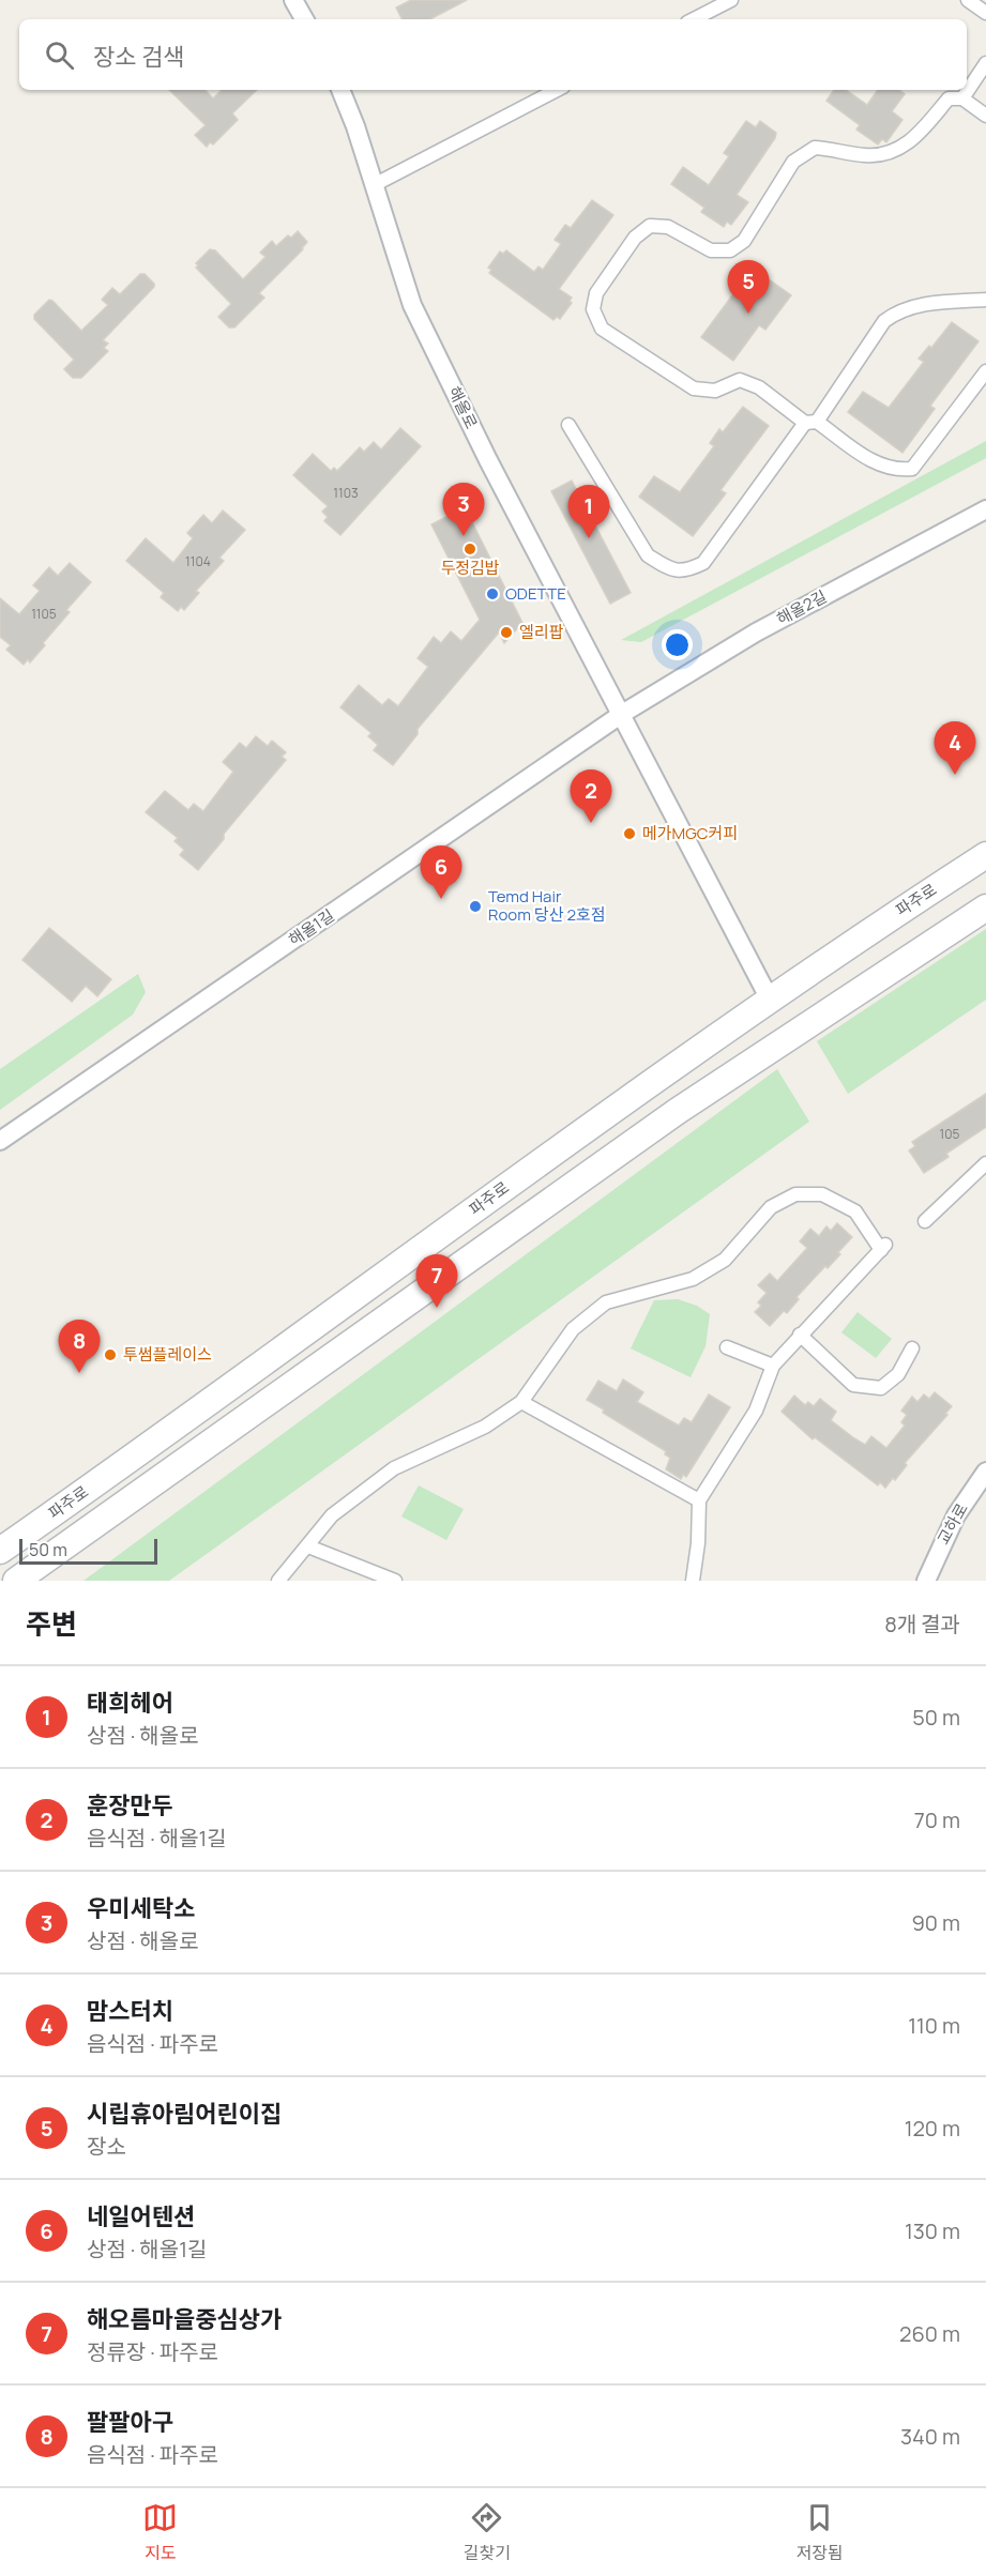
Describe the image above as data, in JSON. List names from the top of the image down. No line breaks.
{"streets":{"main road":["파주로"],"street":["해올로","해올2길","해올1길","교하로"]},"crossings":[["해올로","해올2길"],["해올로","파주로"],["해올로","해올1길"],["해올2길","해올1길"]],"places":["두정김밥","ODETTE","엘리팝","메가MGC커피","Temd Hair Room 당산 2호점","투썸플레이스"],"house_numbers":["1103","1104","1105","105"],"scale_bar":"50 m","page":{"search":"장소 검색","pins":["5","3","1","4","2","6","7","8"],"scale":"50 m","heading":["주변","8개 결과"],"list":[{"mark":"1","name":"태희헤어","note":"상점 · 해올로","value":"50 m"},{"mark":"2","name":"훈장만두","note":"음식점 · 해올1길","value":"70 m"},{"mark":"3","name":"우미세탁소","note":"상점 · 해올로","value":"90 m"},{"mark":"4","name":"맘스터치","note":"음식점 · 파주로","value":"110 m"},{"mark":"5","name":"시립휴아림어린이집","note":"장소","value":"120 m"},{"mark":"6","name":"네일어텐션","note":"상점 · 해올1길","value":"130 m"},{"mark":"7","name":"해오름마을중심상가","note":"정류장 · 파주로","value":"260 m"},{"mark":"8","name":"팔팔아구","note":"음식점 · 파주로","value":"340 m"}],"nav":["지도","길찾기","저장됨"]}}
